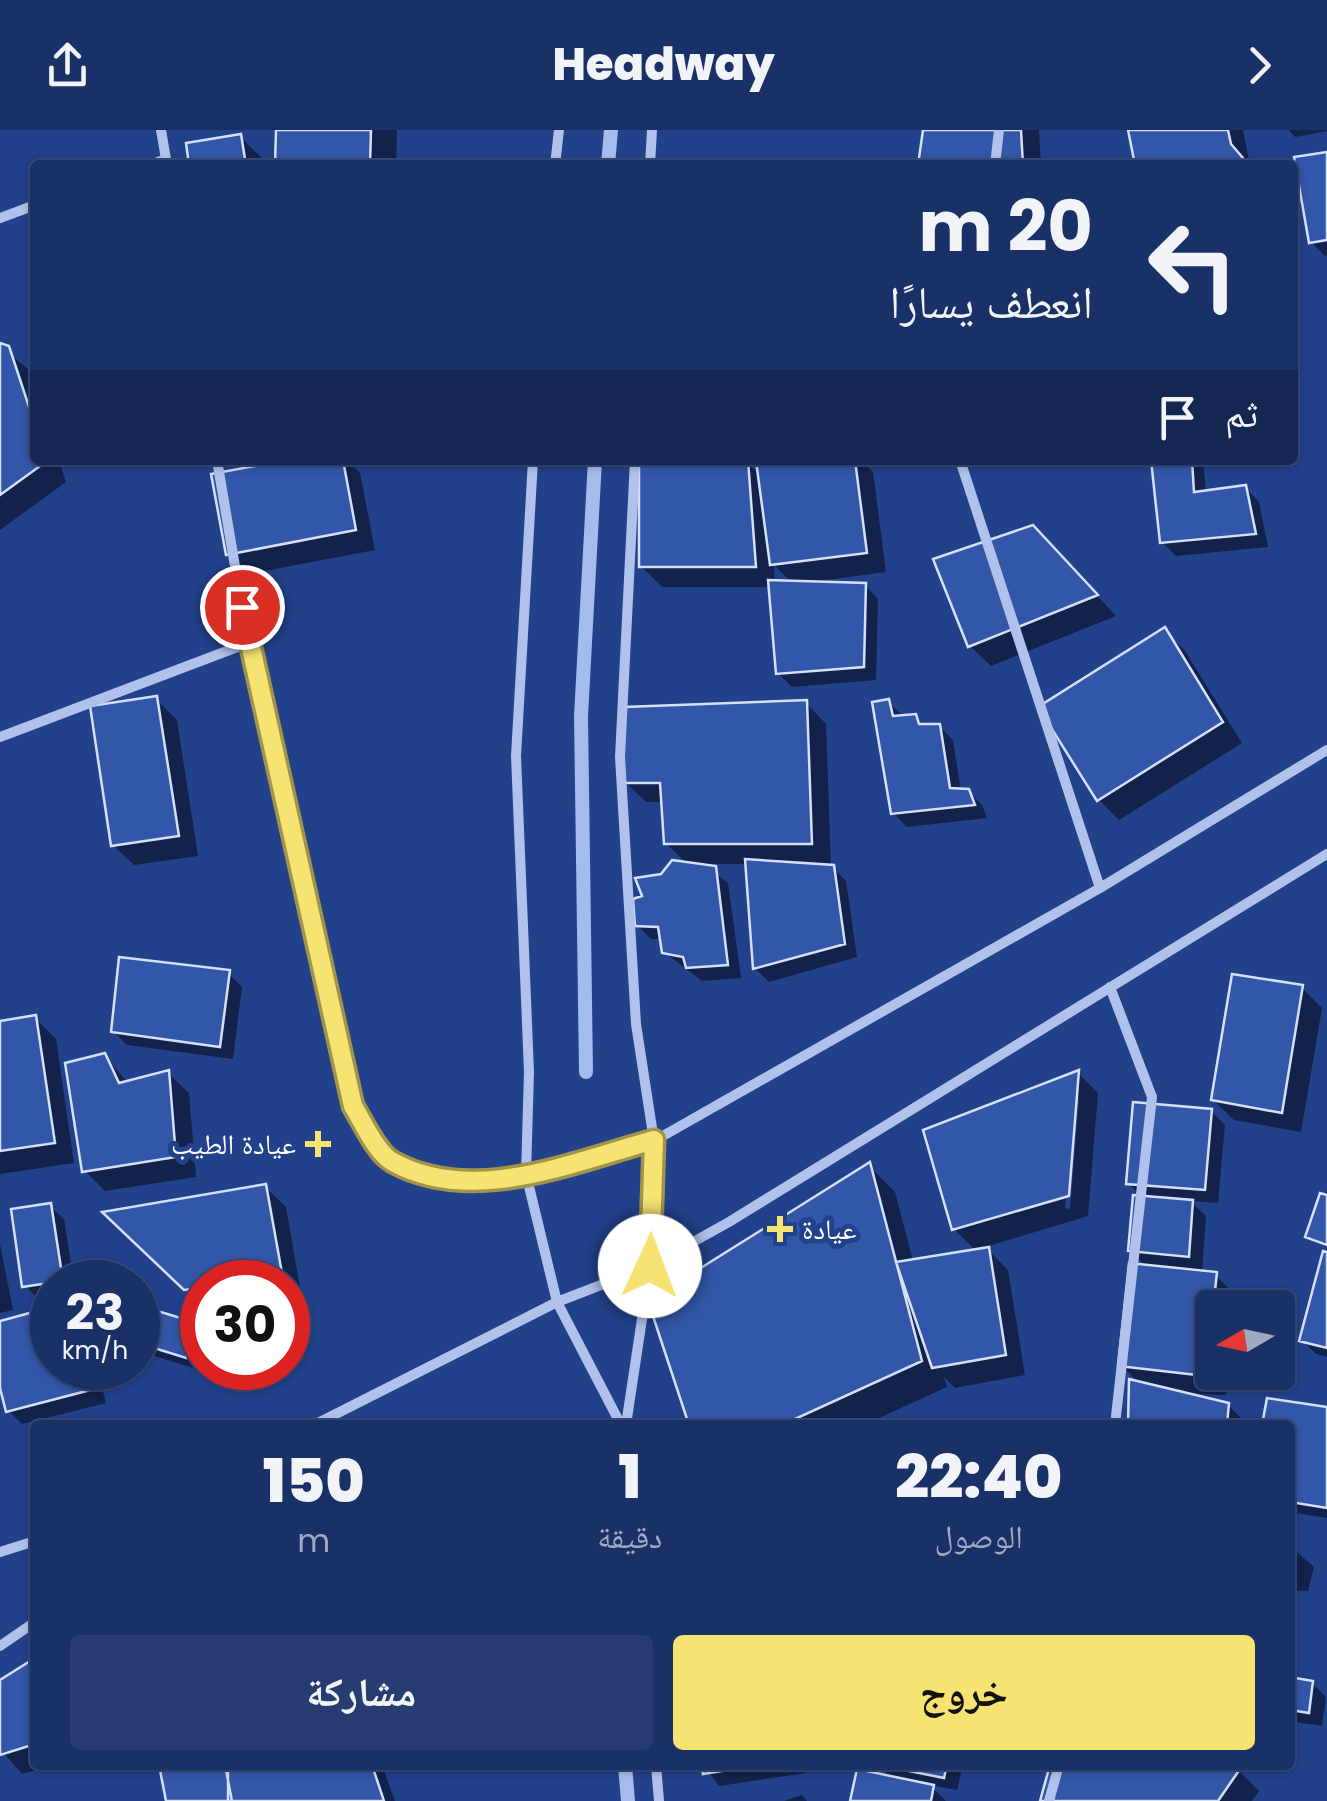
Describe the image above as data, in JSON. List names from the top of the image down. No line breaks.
{"places":{"health":["عيادة الطيب","عيادة"]},"north":"left","page":{"header":"Headway","turn":["20 m","انعطف يسارًا"],"then":"ثم","speed":"23 km/h","limit":"30","eta":["22:40","الوصول","1","دقيقة","150","m"],"buttons":["خروج","مشاركة"]}}
